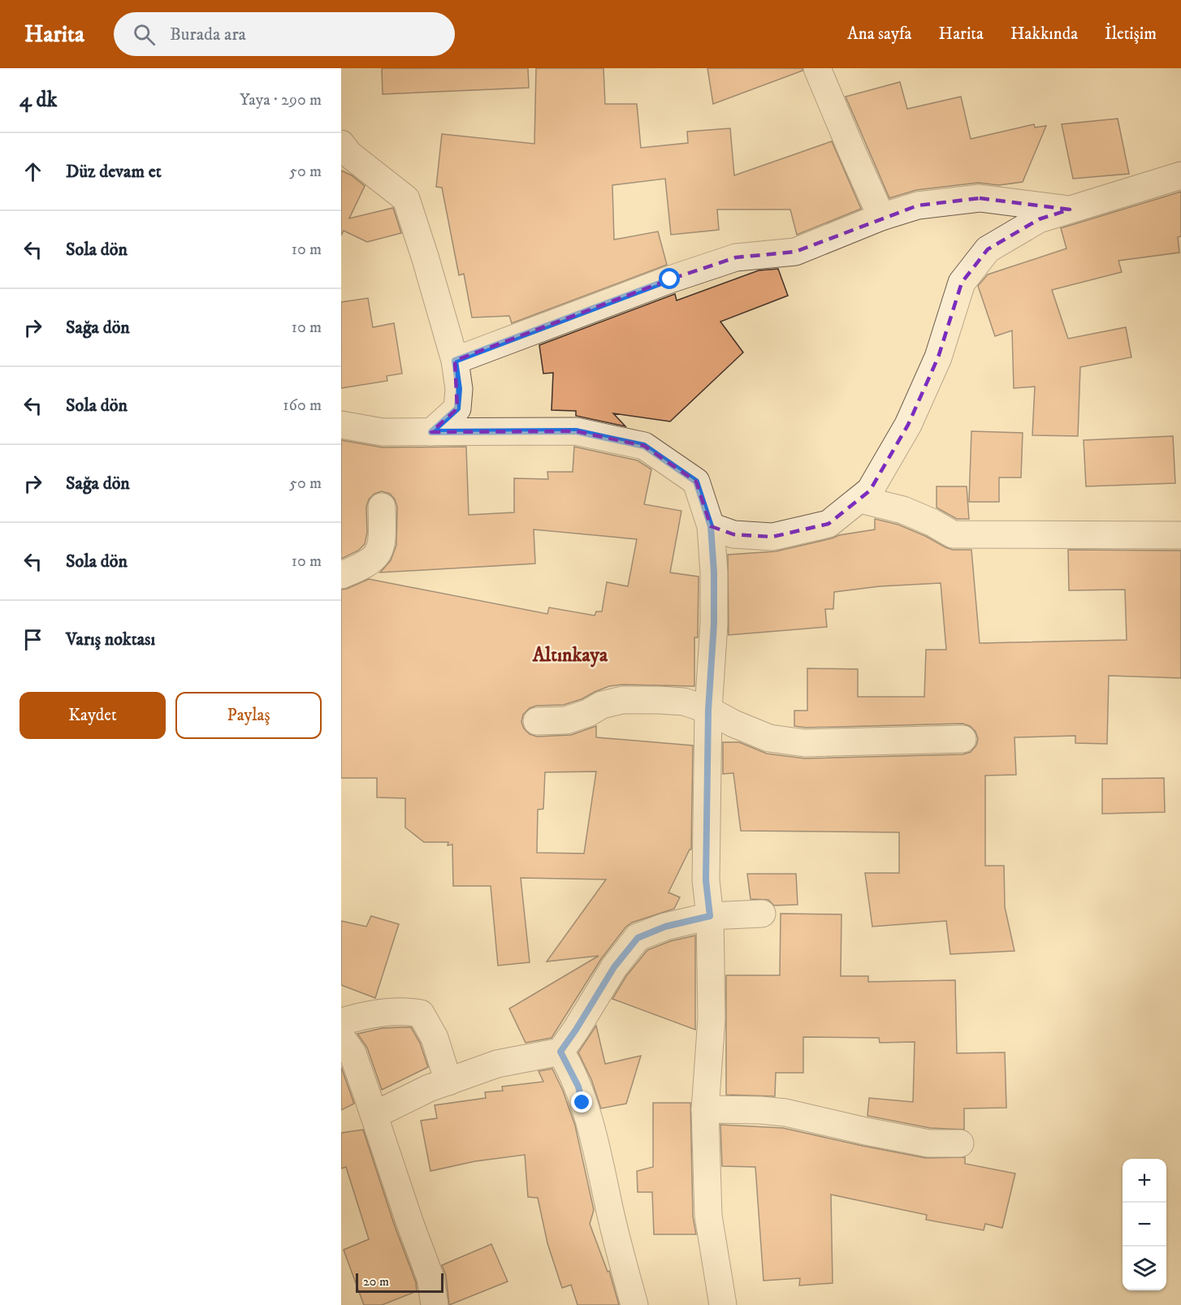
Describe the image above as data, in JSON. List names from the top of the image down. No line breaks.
{"districts":["Altınkaya"],"scale_bar":"20 m","page":{"header":"Harita","search":"Burada ara","nav":["Ana sayfa","Harita","Hakkında","İletişim"],"heading":["4 dk","Yaya · 290 m"],"list":[["Düz devam et","50 m"],["Sola dön","10 m"],["Sağa dön","10 m"],["Sola dön","160 m"],["Sağa dön","50 m"],["Sola dön","10 m"],"Varış noktası"],"buttons":["Kaydet","Paylaş"],"map_buttons":["+","−"],"scale":"20 m"}}
